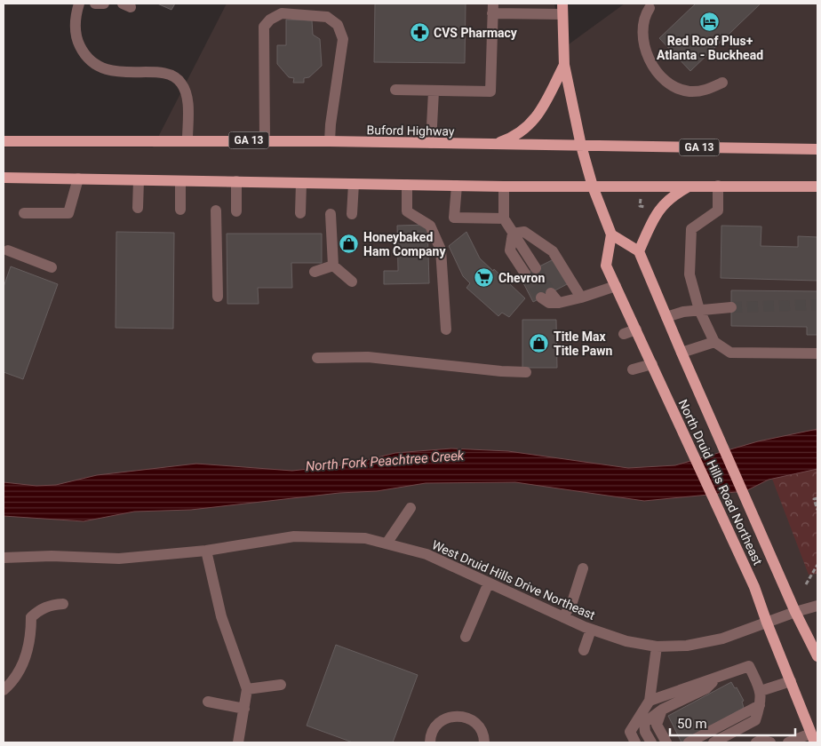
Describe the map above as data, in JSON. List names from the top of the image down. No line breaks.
{"streets":{"main road":["Buford Highway","GA 13","North Druid Hills Road Northeast"],"street":["West Druid Hills Drive Northeast"]},"crossings":[["North Druid Hills Road Northeast","West Druid Hills Drive Northeast"]],"water":["North Fork Peachtree Creek"],"places":{"hotel":["Red Roof Plus+ Atlanta - Buckhead"],"pharmacy":["CVS Pharmacy"],"shop":["Honeybaked Ham Company","Title Max Title Pawn"],"supermarket":["Chevron"]},"scale_bar":"50 m"}
